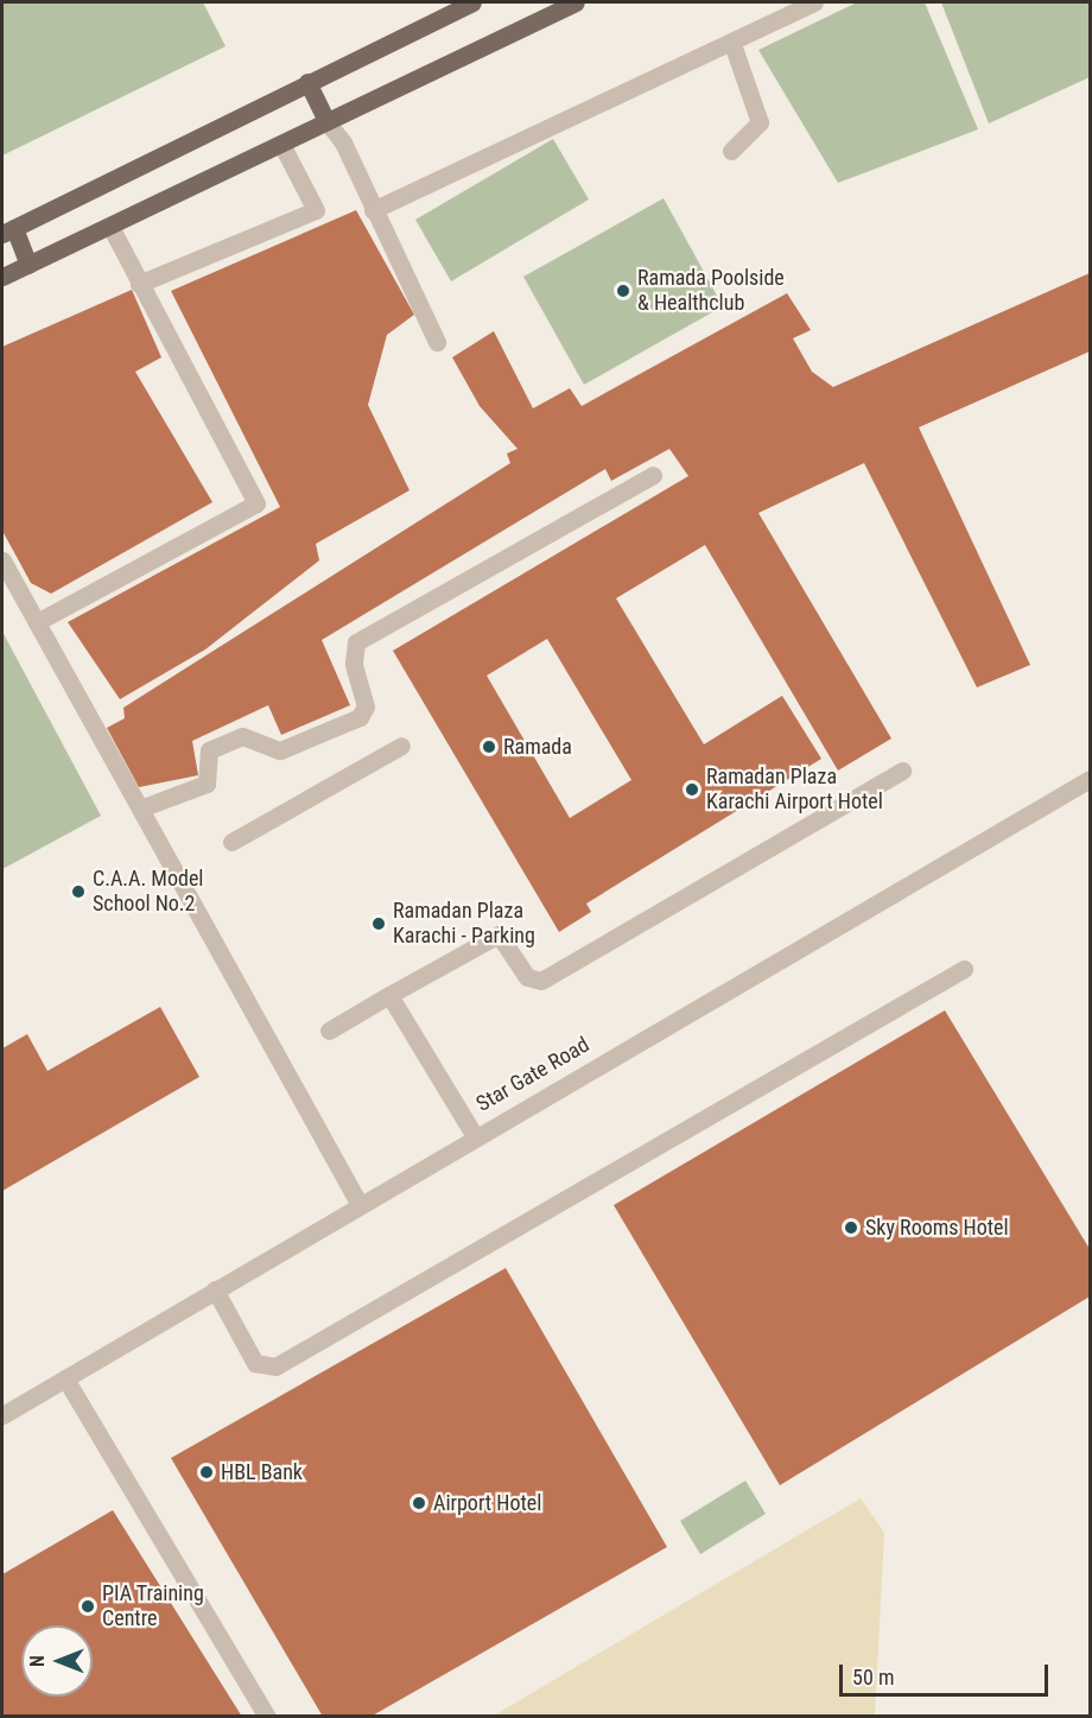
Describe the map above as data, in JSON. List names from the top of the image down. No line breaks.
{"streets":{"street":["Star Gate Road"]},"places":["Ramada Poolside & Healthclub","Ramada","Ramadan Plaza Karachi Airport Hotel","C.A.A. Model School No.2","Ramadan Plaza Karachi - Parking","Sky Rooms Hotel","HBL Bank","Airport Hotel","PIA Training Centre"],"scale_bar":"50 m","north":"left"}
